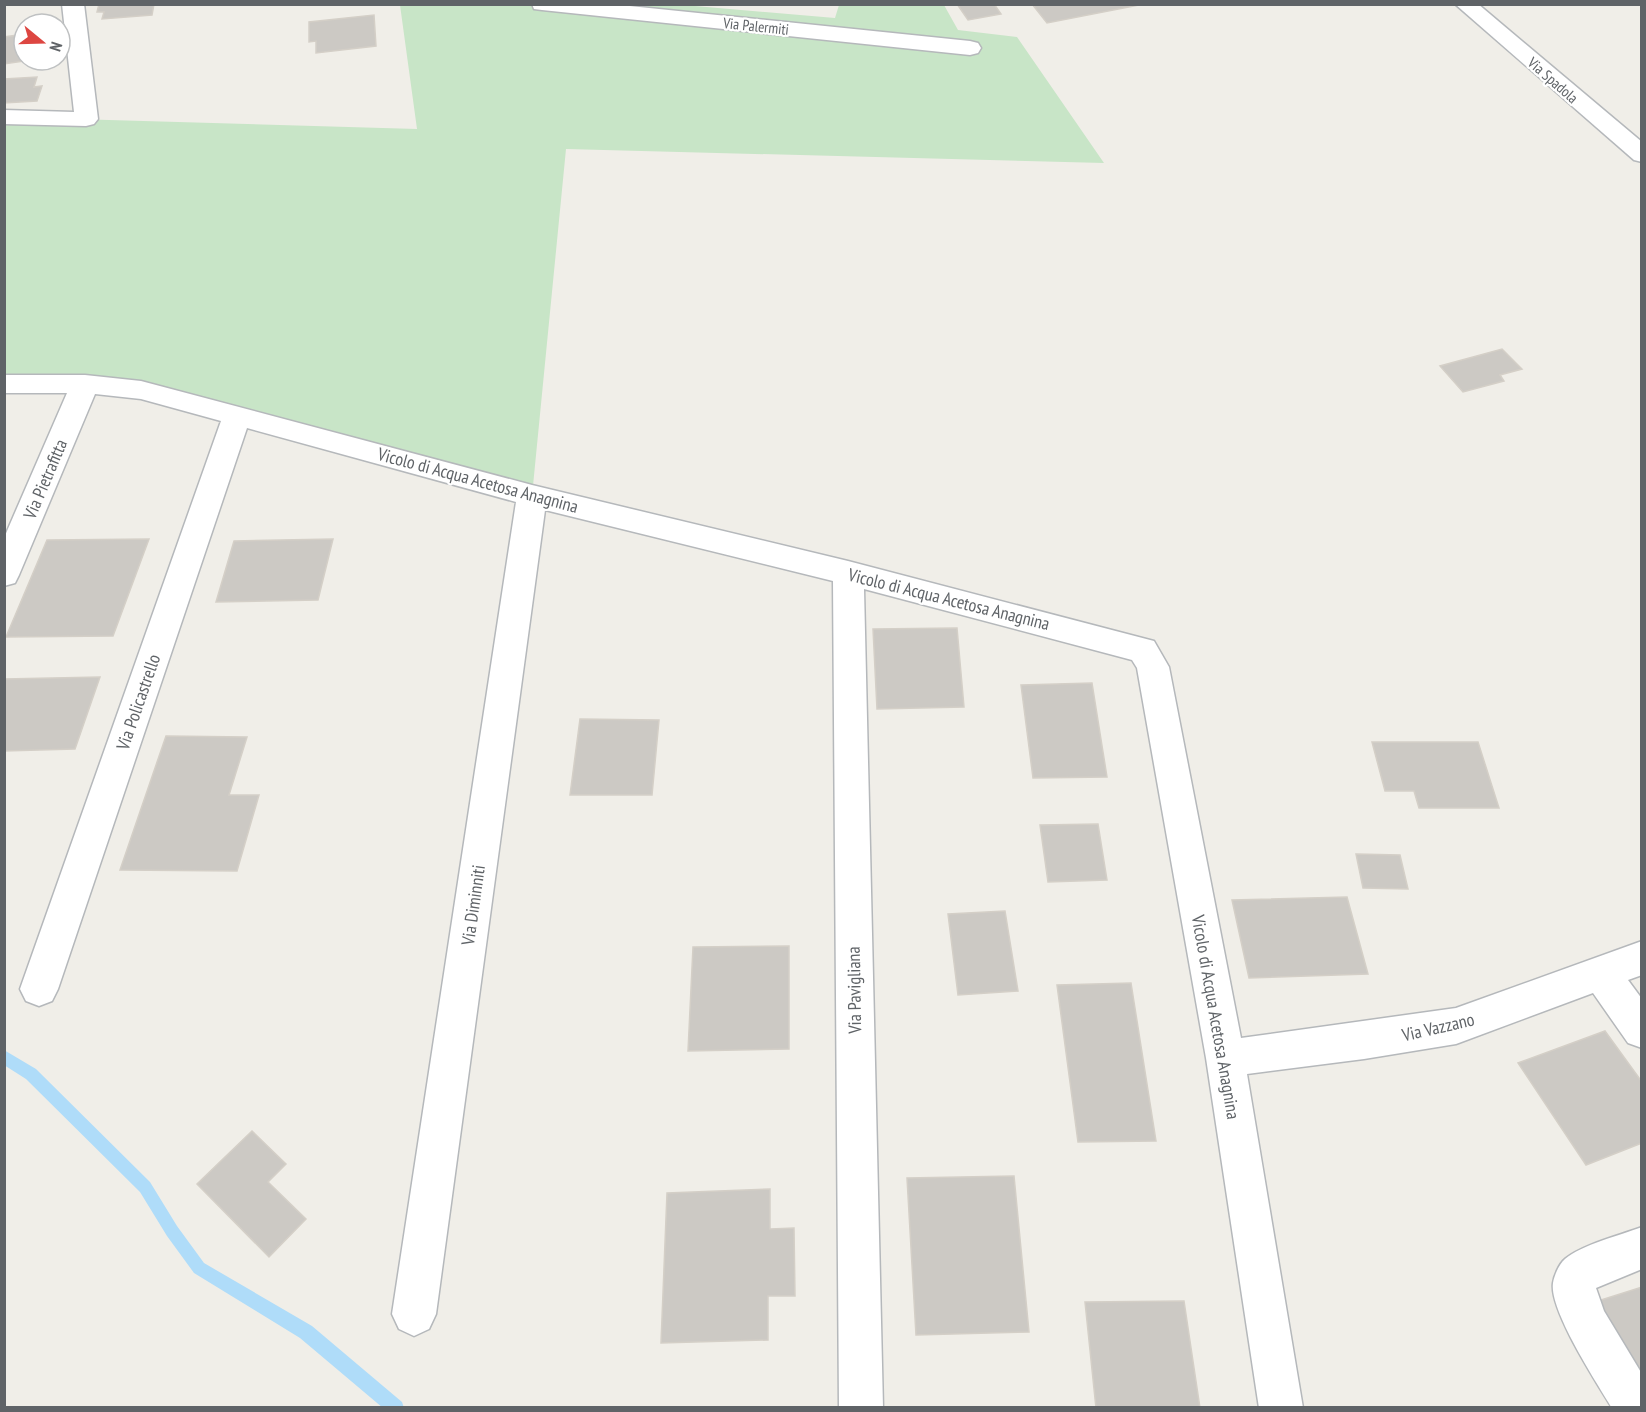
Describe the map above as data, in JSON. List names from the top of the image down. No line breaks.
{"streets":{"street":["Via Palermiti","Via Spadola","Via Pietrafitta","Vicolo di Acqua Acetosa Anagnina","Via Policastrello","Via Diminniti","Via Pavigliana","Via Vazzano"]},"crossings":[["Via Pietrafitta","Vicolo di Acqua Acetosa Anagnina"],["Vicolo di Acqua Acetosa Anagnina","Via Policastrello"],["Vicolo di Acqua Acetosa Anagnina","Via Diminniti"],["Vicolo di Acqua Acetosa Anagnina","Via Pavigliana"],["Vicolo di Acqua Acetosa Anagnina","Via Vazzano"]],"north":"right"}
